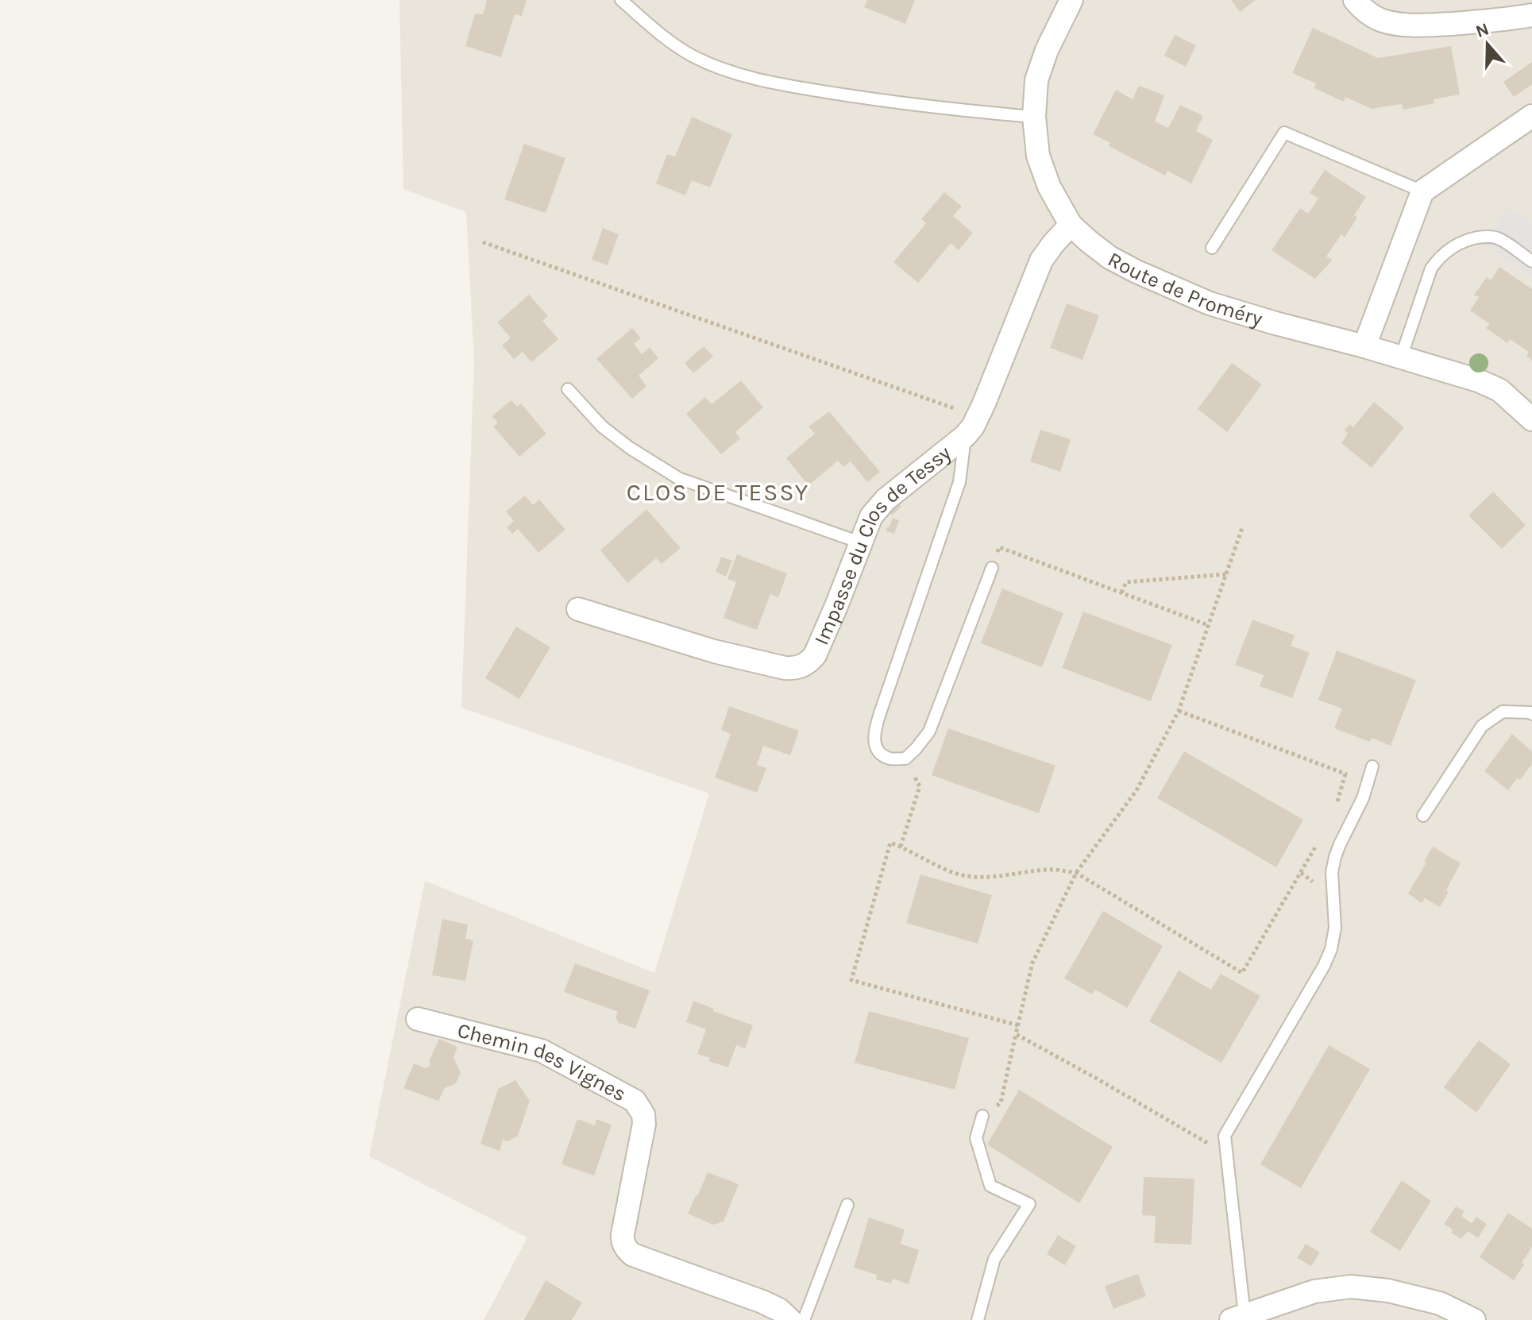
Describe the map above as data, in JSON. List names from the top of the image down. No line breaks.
{"streets":{"street":["Route de Proméry","Impasse du Clos de Tessy","Chemin des Vignes"]},"crossings":[["Route de Proméry","Impasse du Clos de Tessy"]],"districts":["CLOS DE TESSY"],"north":"top"}
